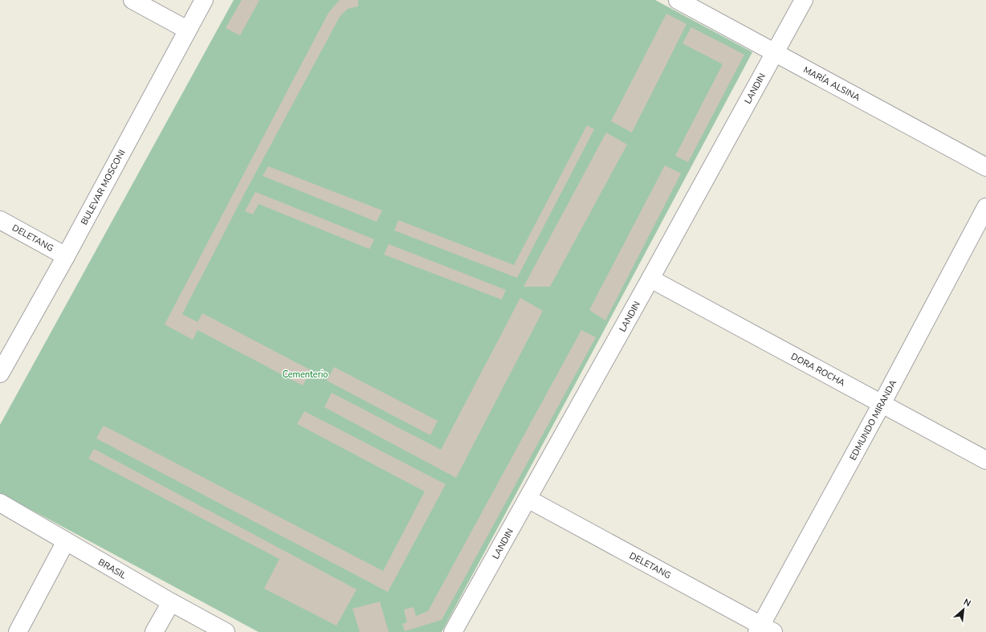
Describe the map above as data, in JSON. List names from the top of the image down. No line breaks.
{"streets":{"street":["MARÍA ALSINA","LANDIN","BULEVAR MOSCONI","DELETANG","DORA ROCHA","EDMUNDO MIRANDA","BRASIL"]},"crossings":[["MARÍA ALSINA","LANDIN"],["LANDIN","DELETANG"],["LANDIN","DORA ROCHA"],["BULEVAR MOSCONI","DELETANG"],["DELETANG","EDMUNDO MIRANDA"],["DORA ROCHA","EDMUNDO MIRANDA"]],"parks":["Cementerio"],"north":"top right"}
